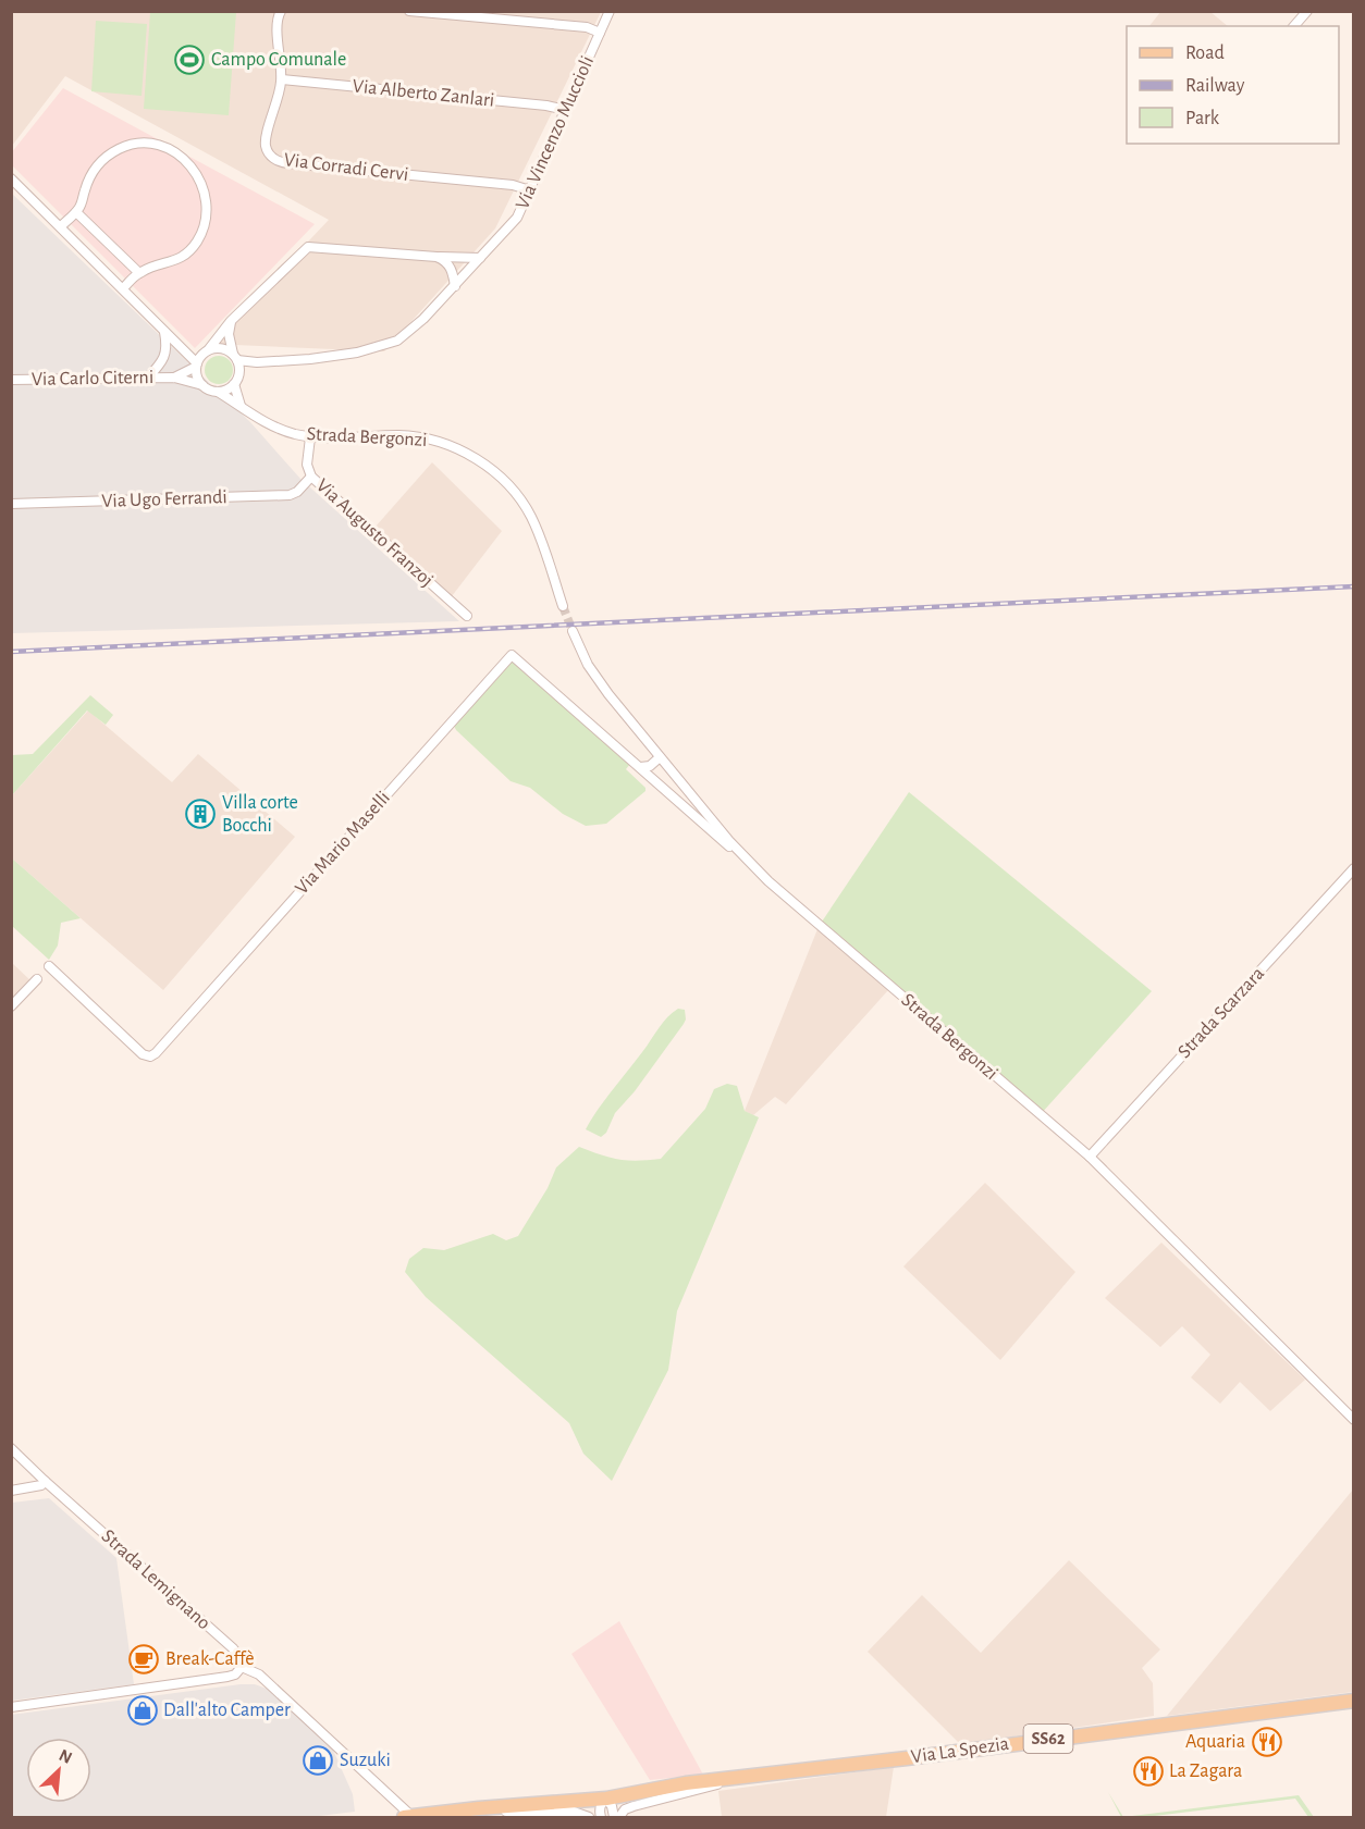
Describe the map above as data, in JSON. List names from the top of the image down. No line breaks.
{"streets":{"main road":["SS62","Via La Spezia"],"street":["Via Alberto Zanlari","Via Vincenzo Muccioli","Via Corradi Cervi","Via Carlo Citerni","Strada Bergonzi","Via Ugo Ferrandi","Via Augusto Franzoj","Via Mario Maselli","Strada Scarzara","Strada Lemignano"]},"crossings":[["Via Alberto Zanlari","Via Vincenzo Muccioli"],["Via Alberto Zanlari","Via Corradi Cervi"],["Via Vincenzo Muccioli","Via Corradi Cervi"],["Via Vincenzo Muccioli","Via Carlo Citerni"],["Via Vincenzo Muccioli","Strada Bergonzi"],["Via Carlo Citerni","Strada Bergonzi"],["Strada Bergonzi","Via Augusto Franzoj"],["Strada Bergonzi","Via Mario Maselli"],["Strada Bergonzi","Strada Scarzara"],["Via Ugo Ferrandi","Via Augusto Franzoj"],["Strada Lemignano","SS62"],["SS62","Via La Spezia"]],"places":{"sports":["Campo Comunale"],"building":["Villa corte Bocchi"],"cafe":["Break-Caffè"],"shop":["Dall'alto Camper","Suzuki"],"restaurant":["Aquaria","La Zagara"]},"legend":["Road","Railway","Park"],"north":"top right"}
